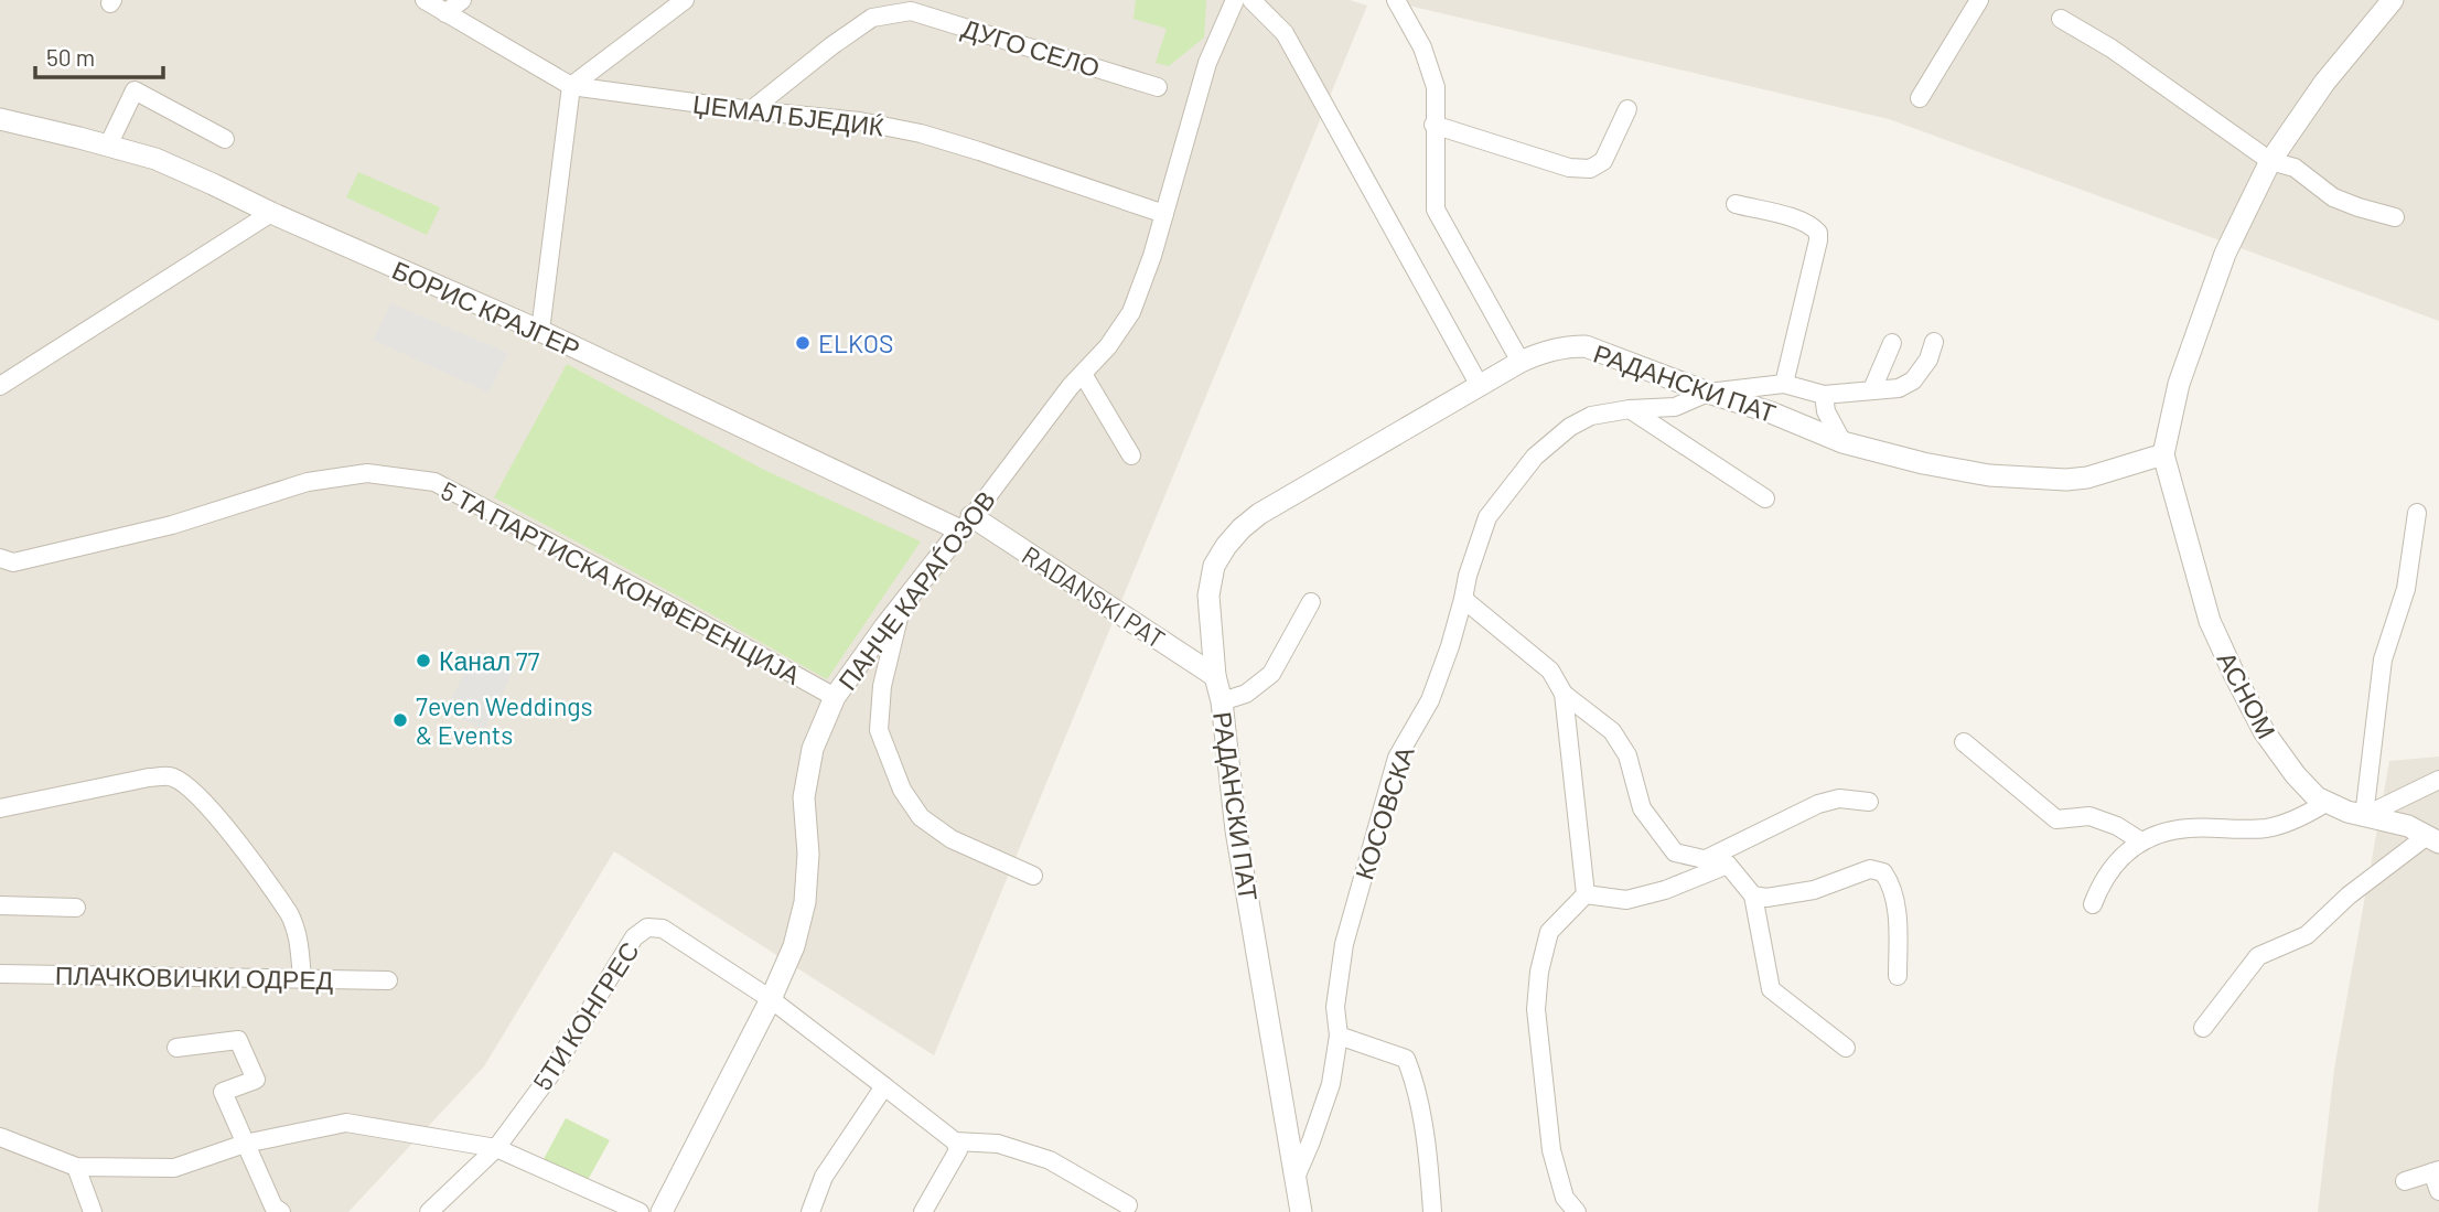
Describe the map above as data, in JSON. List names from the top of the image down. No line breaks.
{"streets":{"street":["ДУГО СЕЛО","ЏЕМАЛ БЈЕДИЌ","БОРИС КРАЈГЕР","РАДАНСКИ ПАТ","5 ТА ПАРТИСКА КОНФЕРЕНЦИЈА","ПАНЧЕ КАРАЃОЗОВ","RADANSKI PAT","АСНОМ","КОСОВСКА","ПЛАЧКОВИЧКИ ОДРЕД","5ТИ КОНГРЕС"]},"crossings":[["ДУГО СЕЛО","ЏЕМАЛ БЈЕДИЌ"],["ЏЕМАЛ БЈЕДИЌ","ПАНЧЕ КАРАЃОЗОВ"],["БОРИС КРАЈГЕР","ПАНЧЕ КАРАЃОЗОВ"],["БОРИС КРАЈГЕР","RADANSKI PAT"],["РАДАНСКИ ПАТ","RADANSKI PAT"],["РАДАНСКИ ПАТ","АСНОМ"],["РАДАНСКИ ПАТ","КОСОВСКА"],["5 ТА ПАРТИСКА КОНФЕРЕНЦИЈА","ПАНЧЕ КАРАЃОЗОВ"],["ПАНЧЕ КАРАЃОЗОВ","RADANSKI PAT"],["ПАНЧЕ КАРАЃОЗОВ","5ТИ КОНГРЕС"]],"places":["ELKOS","Канал 77","7even Weddings & Events"],"scale_bar":"50 m"}
